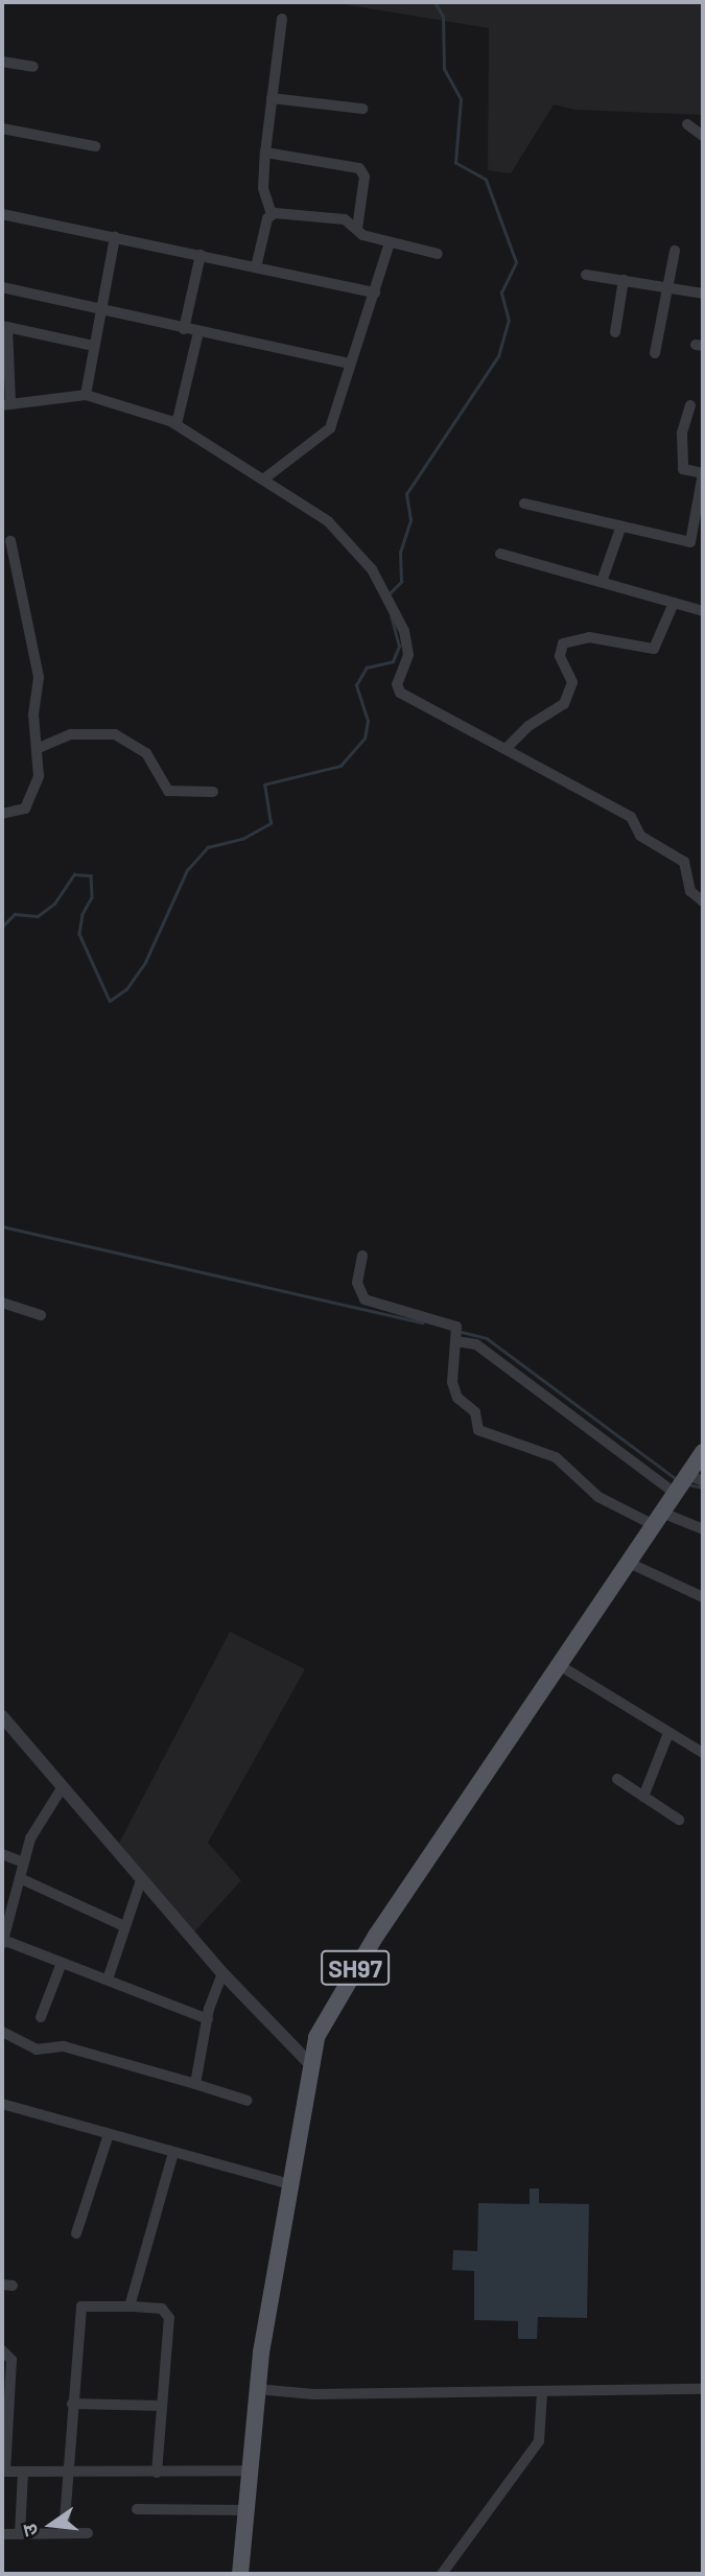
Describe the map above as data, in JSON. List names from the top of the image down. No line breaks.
{"streets":{"main road":["SH97"]},"north":"left"}
